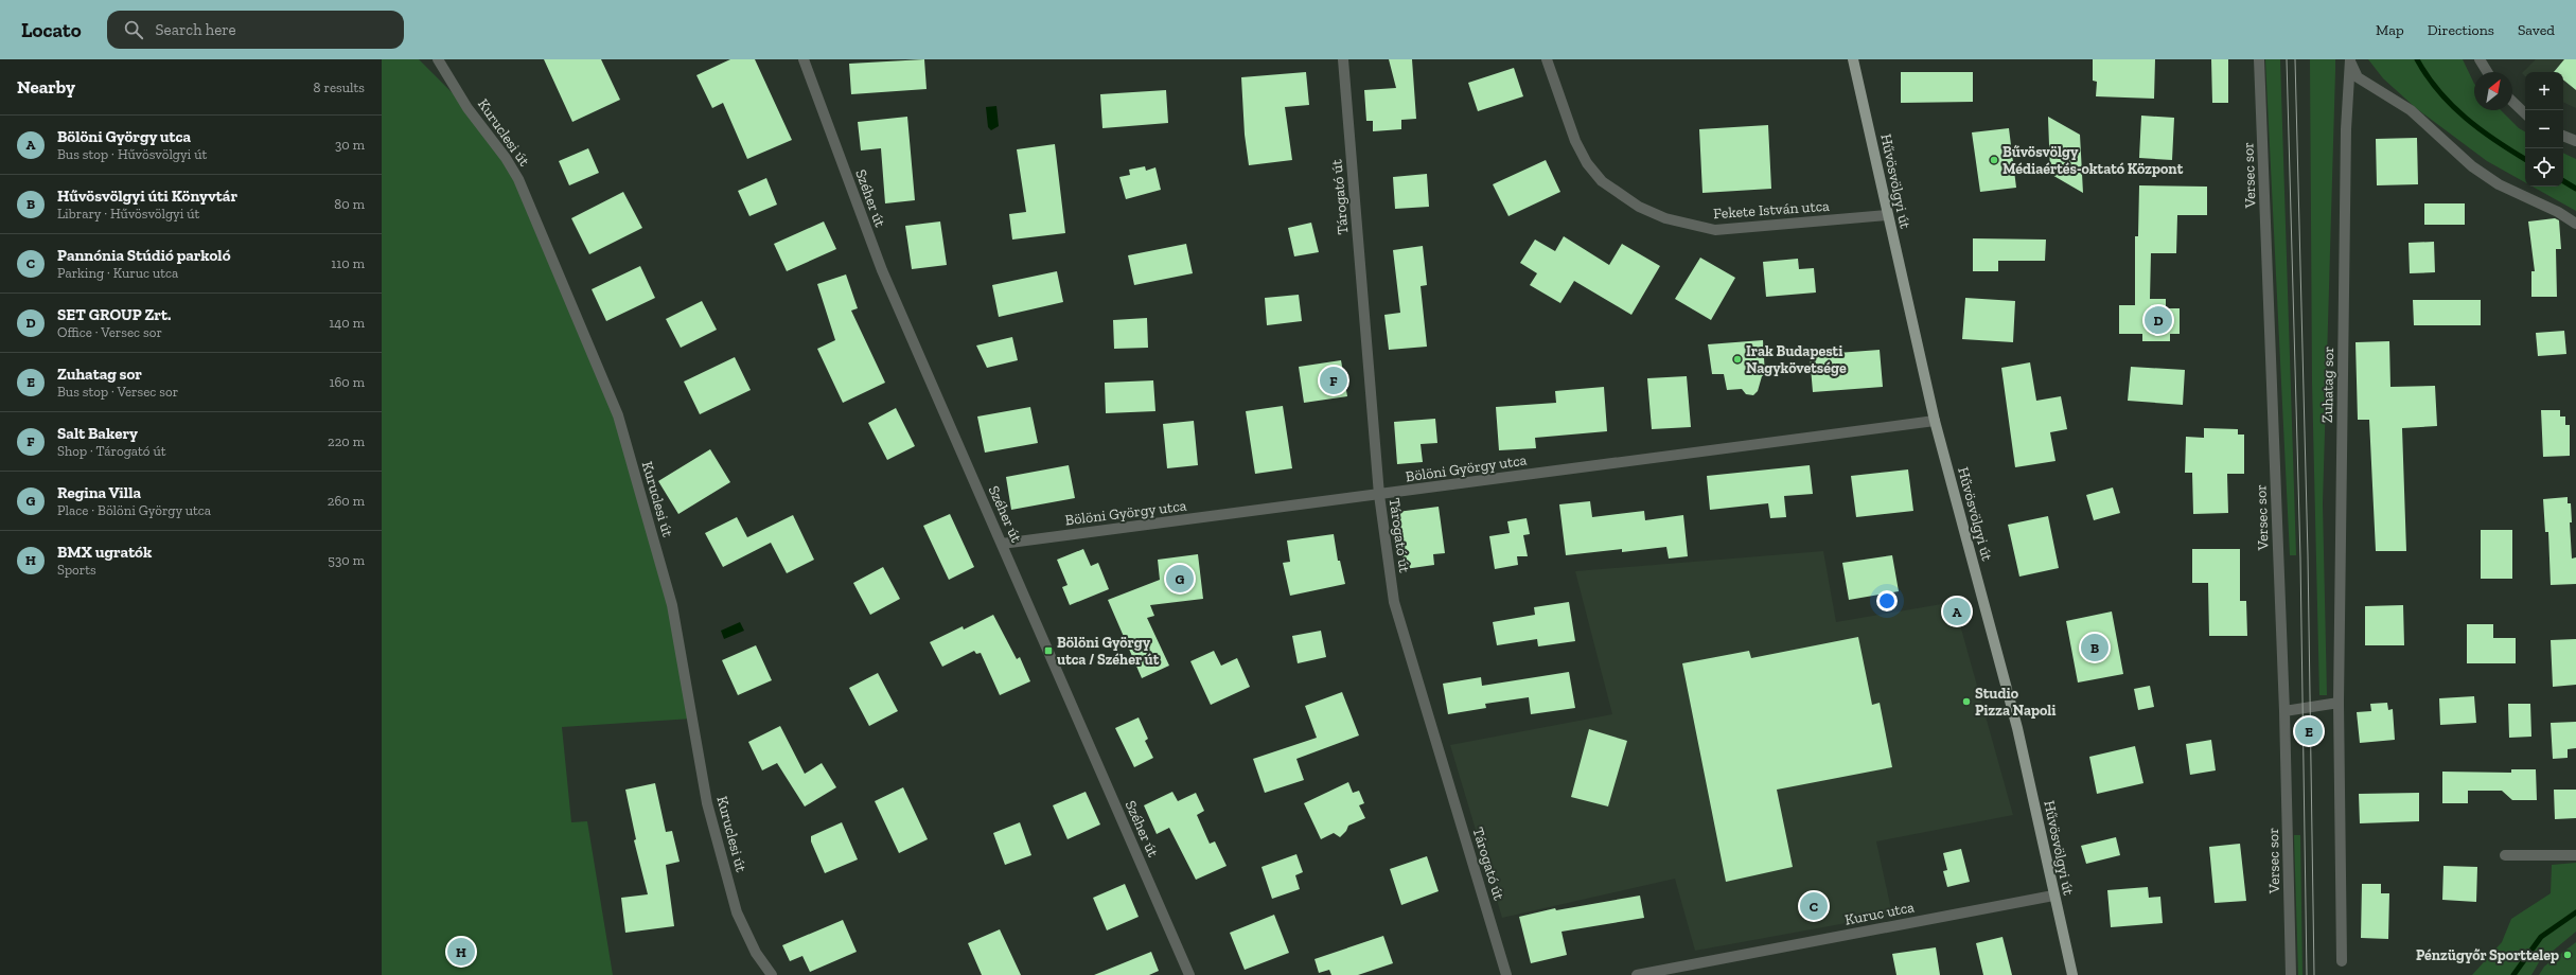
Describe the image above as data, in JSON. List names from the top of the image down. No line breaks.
{"streets":{"main road":["Hűvösvölgyi út"],"street":["Kuruclesi út","Versec sor","Tárogató út","Széher út","Fekete István utca","Zuhatag sor","Bölöni György utca","Kuruc utca"]},"crossings":[["Hűvösvölgyi út","Fekete István utca"],["Hűvösvölgyi út","Bölöni György utca"],["Hűvösvölgyi út","Kuruc utca"],["Tárogató út","Bölöni György utca"],["Széher út","Bölöni György utca"]],"places":{"other":["Bűvösvölgy Médiaértés-oktató Központ","Irak Budapesti Nagykövetsége","Studio Pizza Napoli","Pénzügyőr Sporttelep"],"transit":["Bölöni György utca / Széher út"]},"north":"top right","page":{"header":"Locato","search":"Search here","nav":["Map","Directions","Saved"],"heading":["Nearby","8 results"],"map_buttons":["+","−"],"list":[{"mark":"A","name":"Bölöni György utca","note":"Bus stop · Hűvösvölgyi út","value":"30 m"},{"mark":"B","name":"Hűvösvölgyi úti Könyvtár","note":"Library · Hűvösvölgyi út","value":"80 m"},{"mark":"C","name":"Pannónia Stúdió parkoló","note":"Parking · Kuruc utca","value":"110 m"},{"mark":"D","name":"SET GROUP Zrt.","note":"Office · Versec sor","value":"140 m"},{"mark":"E","name":"Zuhatag sor","note":"Bus stop · Versec sor","value":"160 m"},{"mark":"F","name":"Salt Bakery","note":"Shop · Tárogató út","value":"220 m"},{"mark":"G","name":"Regina Villa","note":"Place · Bölöni György utca","value":"260 m"},{"mark":"H","name":"BMX ugratók","note":"Sports","value":"530 m"}],"pins":["D","F","G","A","B","E","C","H"]}}
